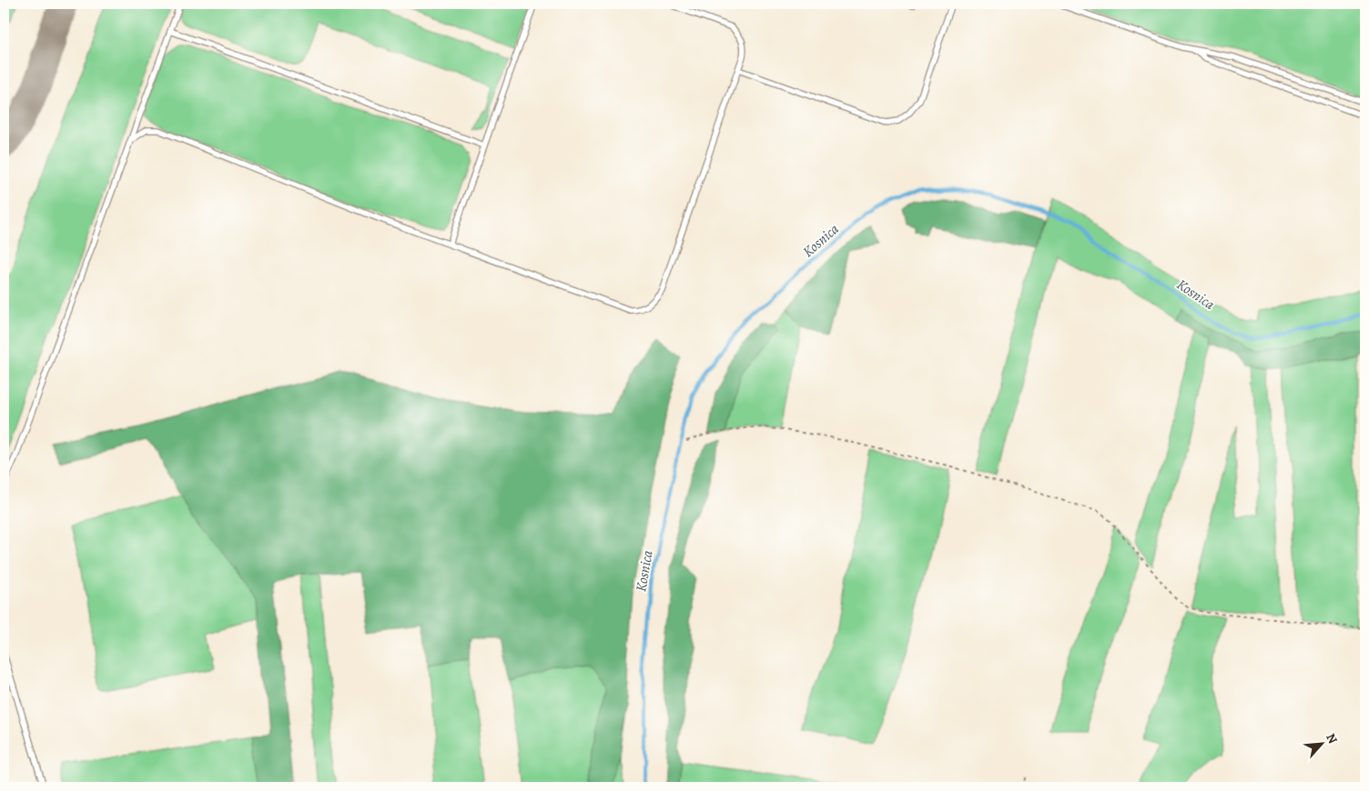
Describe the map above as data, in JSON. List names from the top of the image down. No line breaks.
{"water":["Kosnica"],"north":"top right"}
